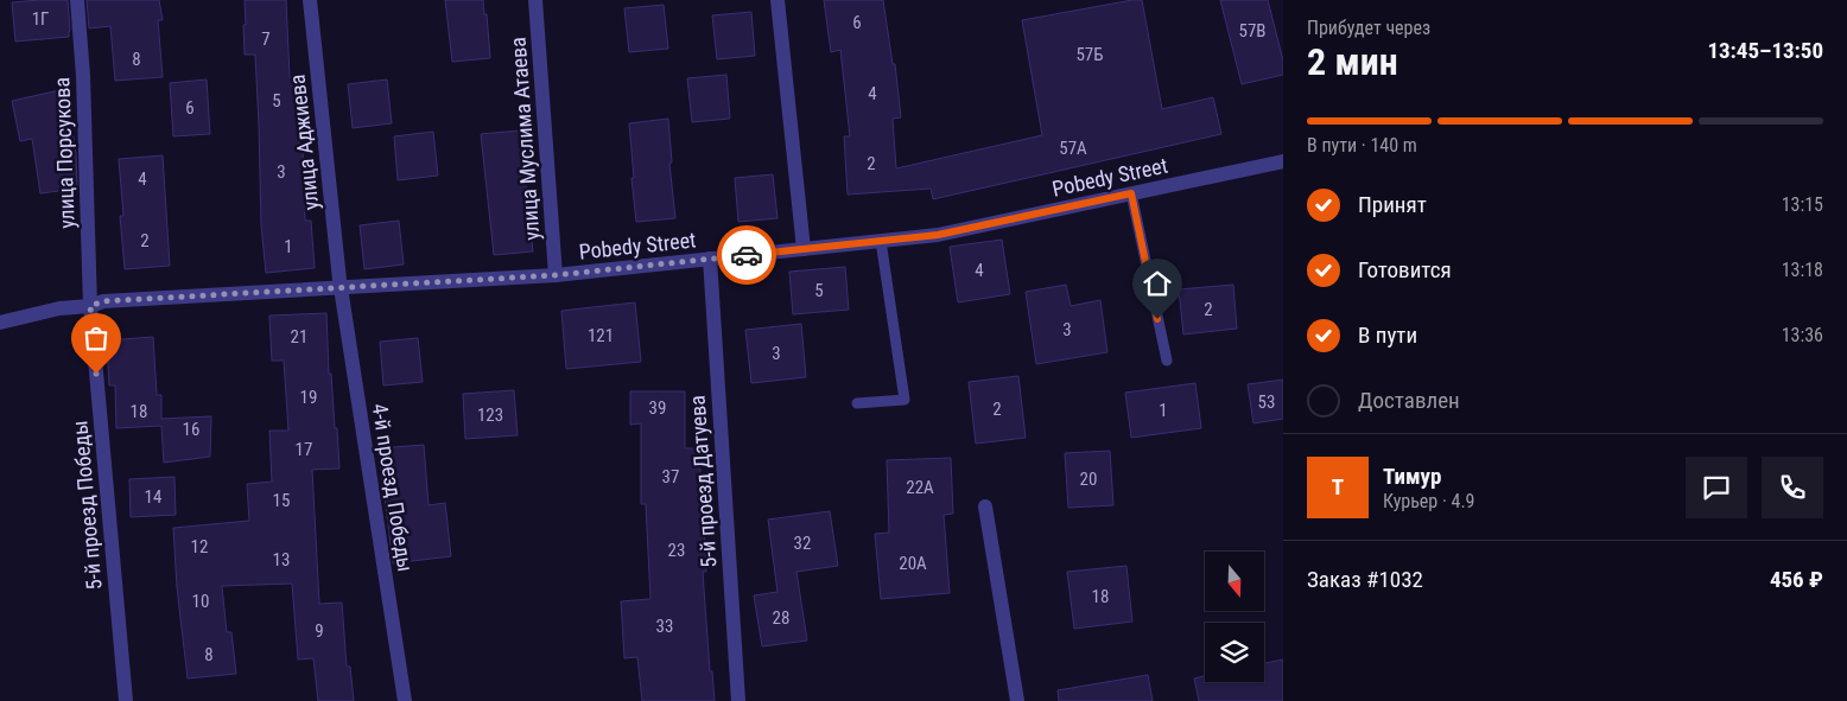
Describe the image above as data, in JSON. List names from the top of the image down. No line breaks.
{"streets":{"street":["улица Муслима Атаева","улица Аджиева","улица Порсукова","Pobedy Street","5-й проезд Датуева","4-й проезд Победы","5-й проезд Победы"]},"crossings":[["улица Муслима Атаева","Pobedy Street"],["улица Аджиева","Pobedy Street"],["улица Аджиева","4-й проезд Победы"],["улица Порсукова","Pobedy Street"],["улица Порсукова","5-й проезд Победы"],["Pobedy Street","5-й проезд Датуева"],["Pobedy Street","4-й проезд Победы"],["Pobedy Street","5-й проезд Победы"]],"house_numbers":["1Г","6","57В","7","57Б","8","4","5","6","57А","2","3","4","2","1","4","5","2","3","121","21","3","19","53","39","2","1","18","123","16","17","37","20","22А","14","15","32","12","23","13","20А","18","10","28","33","9","8"],"north":"bottom","page":{"heading":["2 мин","Прибудет через","13:45–13:50"],"panel":["Тимур","Курьер · 4.9","Заказ #1032","456 ₽"],"bar":"В пути · 140 m","list":[["Принят","13:15"],["Готовится","13:18"],["В пути","13:36"],"Доставлен"],"round":"Т"}}
